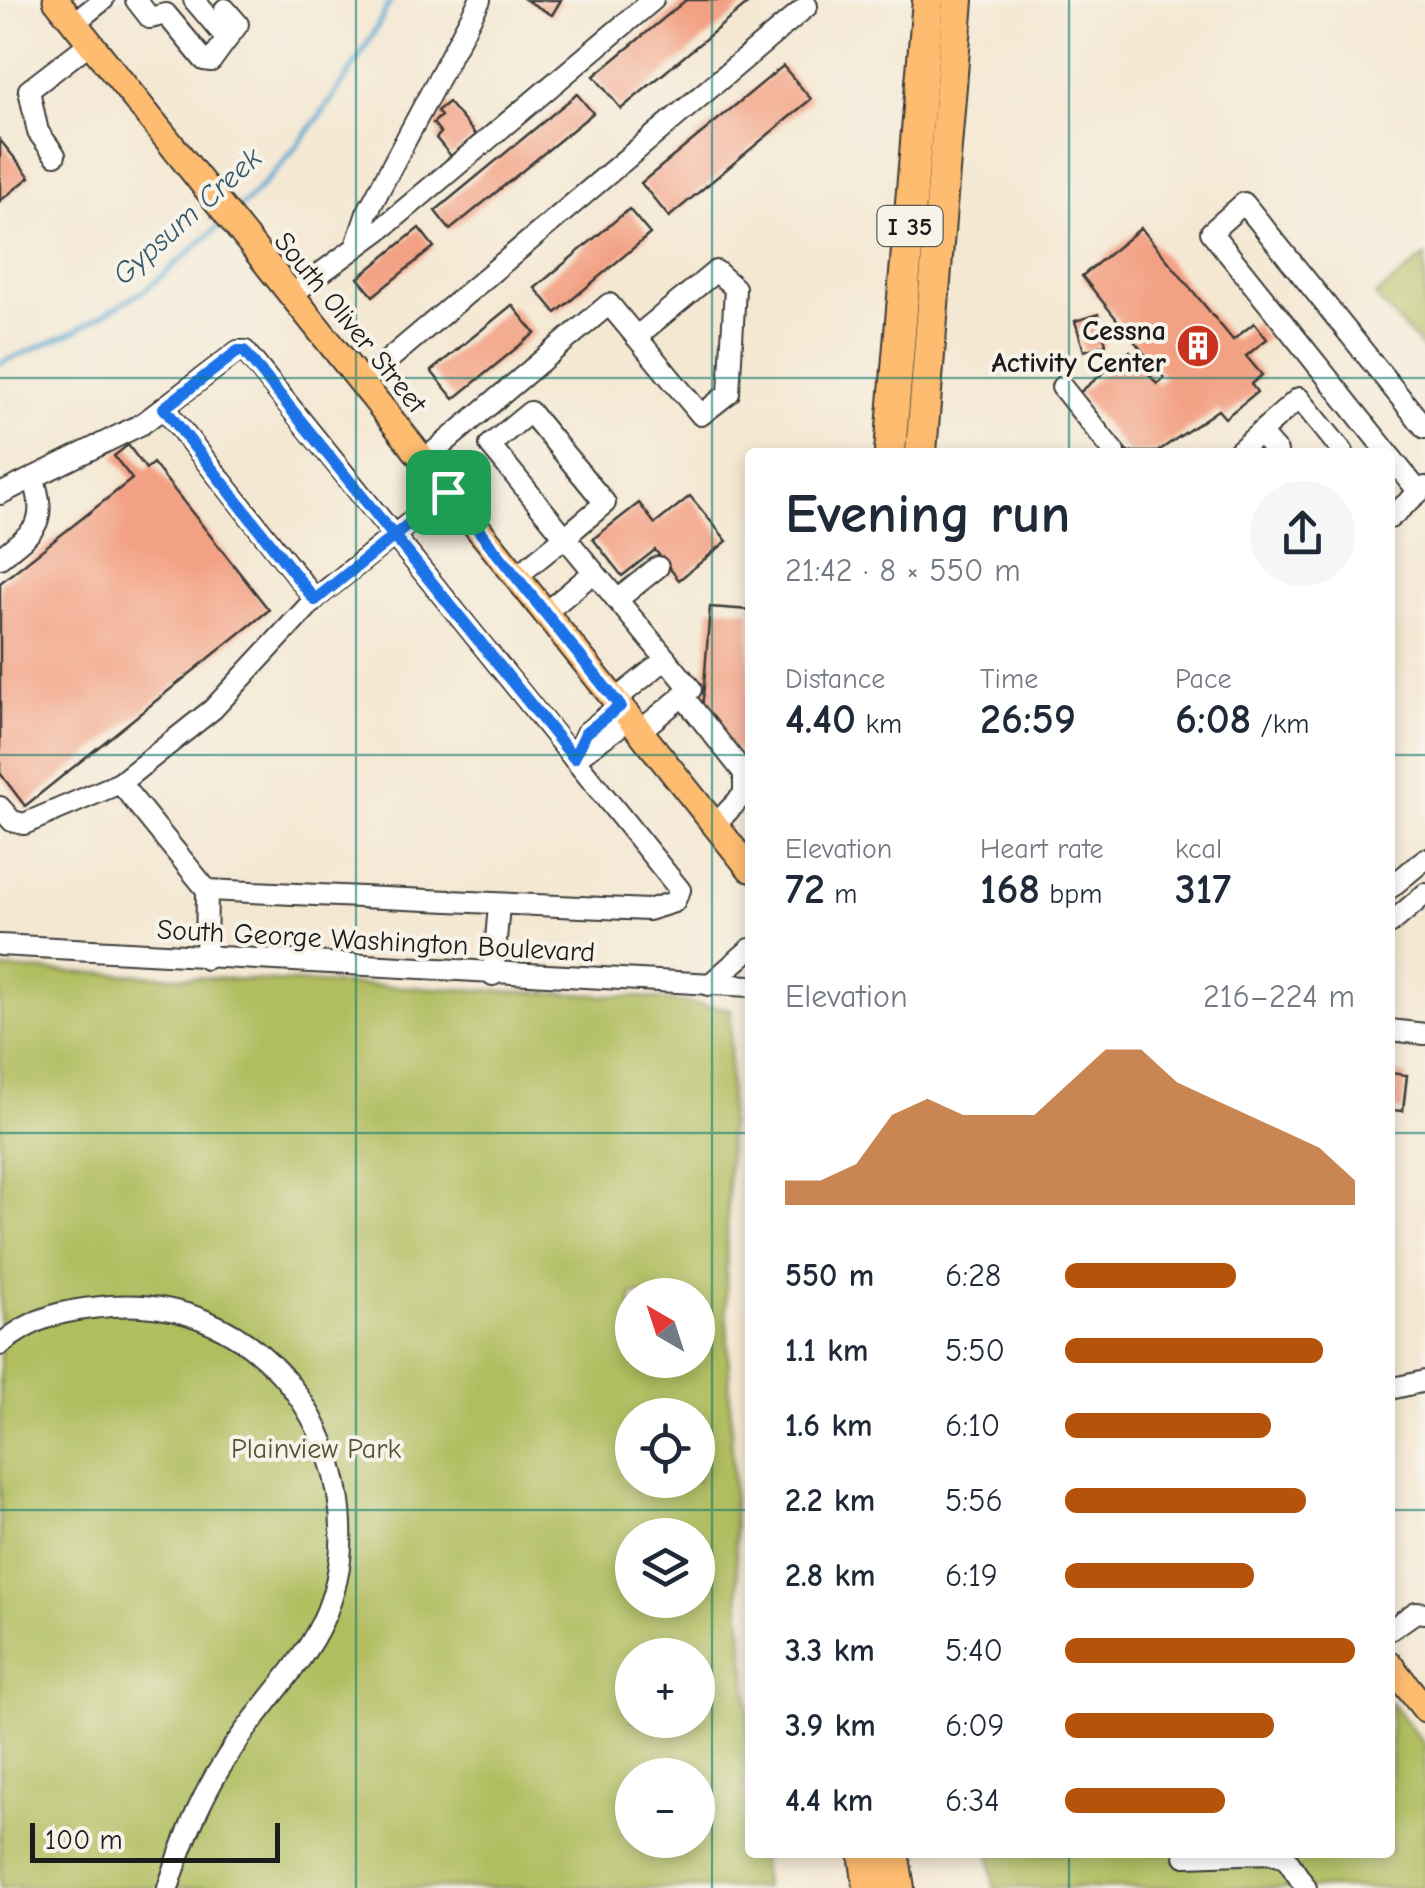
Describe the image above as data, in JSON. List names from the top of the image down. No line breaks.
{"streets":{"highway":["I 35"],"main road":["South Oliver Street"],"street":["South George Washington Boulevard"]},"water":["Gypsum Creek"],"parks":["Plainview Park"],"places":{"building":["Cessna Activity Center"]},"scale_bar":"100 m","north":"top left","page":{"heading":["Evening run","21:42 · 8 × 550 m"],"stats":[["Distance","4.40 km"],["Time","26:59"],["Pace","6:08 /km"],["Elevation","72 m"],["Heart rate","168 bpm"],["kcal","317"]],"chart":["Elevation","216–224 m"],"list":[{"name":"550 m","note":"6:28"},{"name":"1.1 km","note":"5:50"},{"name":"1.6 km","note":"6:10"},{"name":"2.2 km","note":"5:56"},{"name":"2.8 km","note":"6:19"},{"name":"3.3 km","note":"5:40"},{"name":"3.9 km","note":"6:09"},{"name":"4.4 km","note":"6:34"}],"map_buttons":["+","−"],"scale":"100 m"}}
